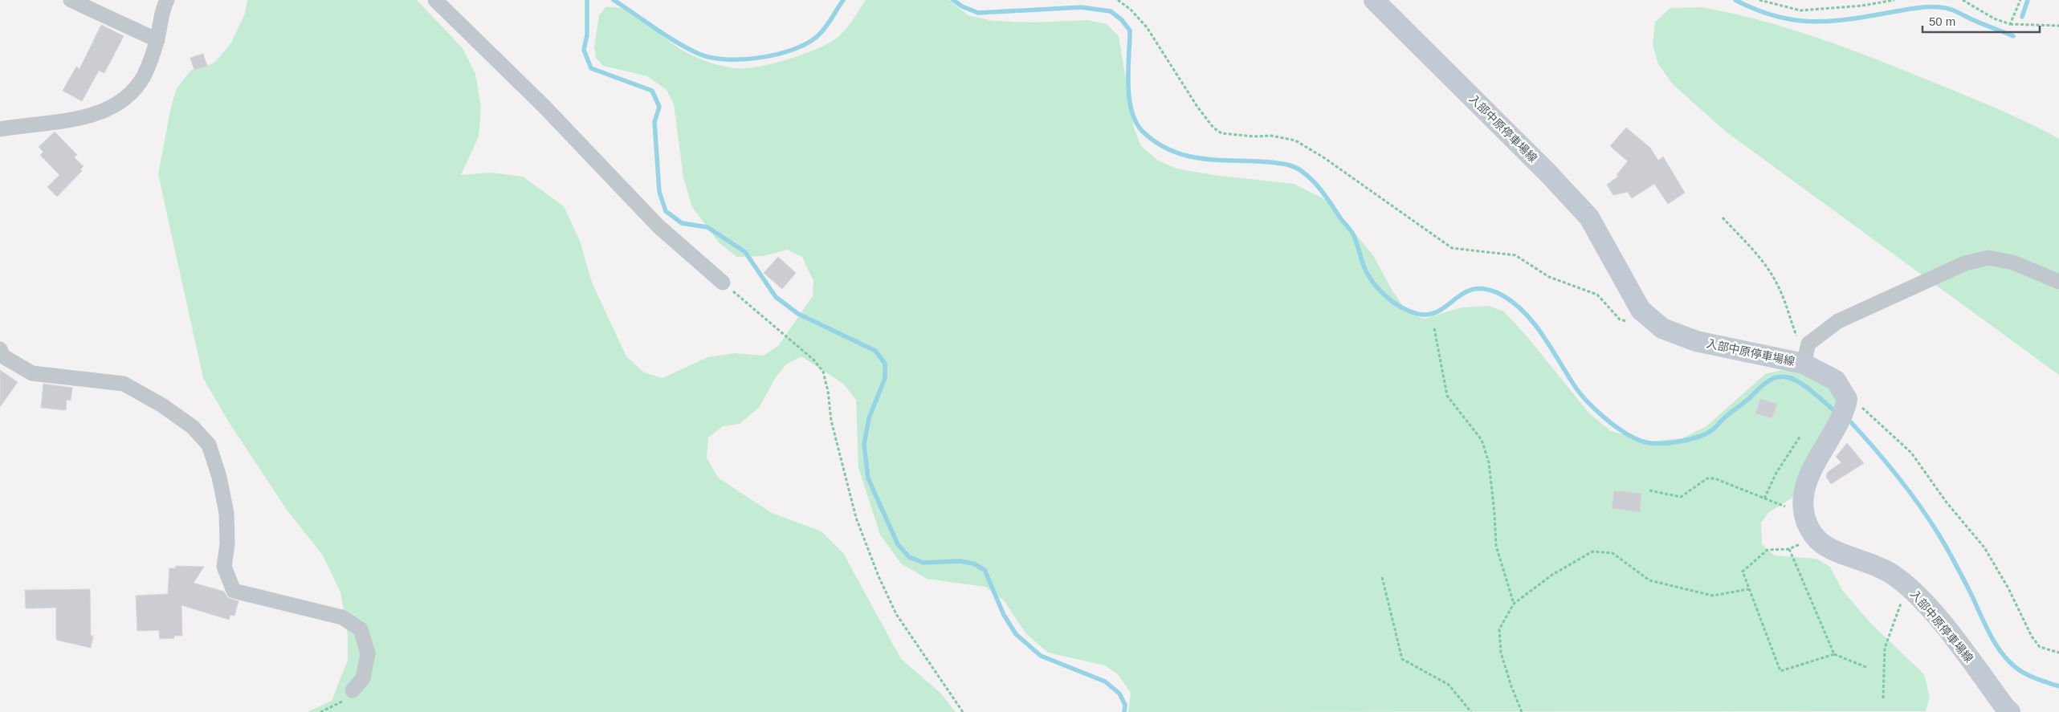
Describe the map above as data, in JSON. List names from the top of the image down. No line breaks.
{"streets":{"main road":["入部中原停車場線"]},"scale_bar":"50 m"}
